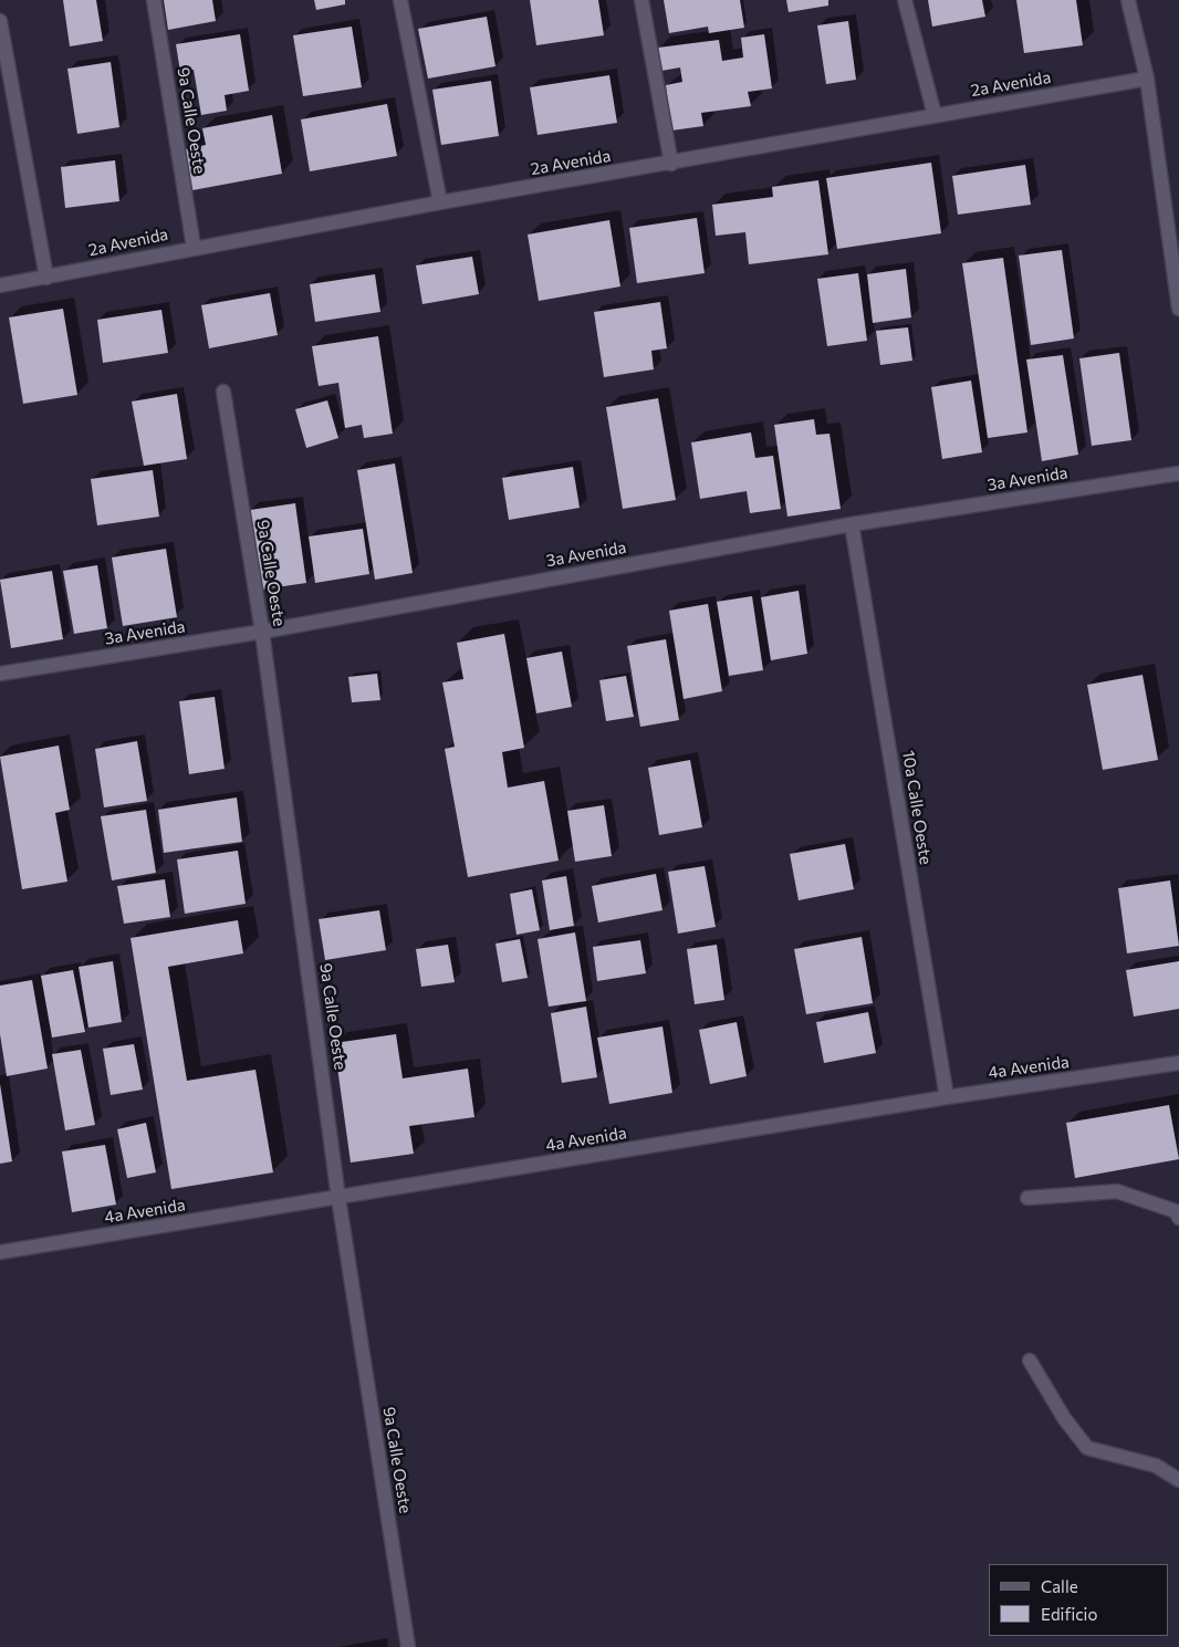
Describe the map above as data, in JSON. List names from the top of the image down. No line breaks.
{"streets":{"street":["2a Avenida","9a Calle Oeste","3a Avenida","10a Calle Oeste","4a Avenida"]},"crossings":[["2a Avenida","9a Calle Oeste"],["9a Calle Oeste","3a Avenida"],["9a Calle Oeste","4a Avenida"],["3a Avenida","10a Calle Oeste"],["10a Calle Oeste","4a Avenida"]],"legend":["Calle","Edificio"]}
